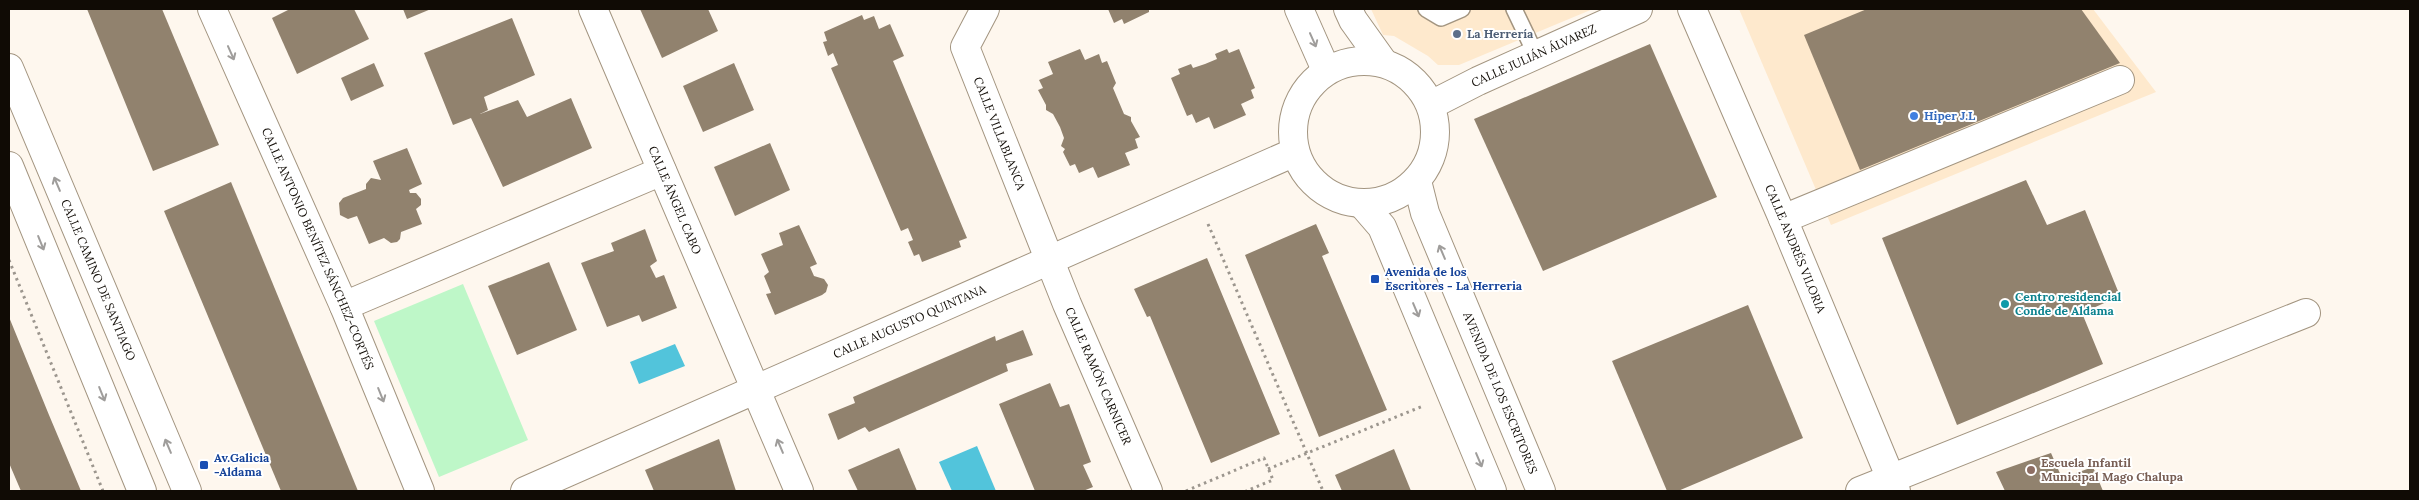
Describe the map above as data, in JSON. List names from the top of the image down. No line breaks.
{"streets":{"street":["CALLE JULIÁN ÁLVAREZ","CALLE VILLABLANCA","CALLE ÁNGEL CABO","CALLE ANTONIO BENÍTEZ SÁNCHEZ-CORTÉS","CALLE ANDRÉS VILORIA","CALLE CAMINO DE SANTIAGO","CALLE AUGUSTO QUINTANA","CALLE RAMÓN CARNICER","AVENIDA DE LOS ESCRITORES"]},"crossings":[["CALLE JULIÁN ÁLVAREZ","CALLE AUGUSTO QUINTANA"],["CALLE JULIÁN ÁLVAREZ","AVENIDA DE LOS ESCRITORES"],["CALLE VILLABLANCA","CALLE AUGUSTO QUINTANA"],["CALLE VILLABLANCA","CALLE RAMÓN CARNICER"],["CALLE ÁNGEL CABO","CALLE AUGUSTO QUINTANA"],["CALLE AUGUSTO QUINTANA","CALLE RAMÓN CARNICER"],["CALLE AUGUSTO QUINTANA","AVENIDA DE LOS ESCRITORES"]],"one_way":["CALLE ANTONIO BENÍTEZ SÁNCHEZ-CORTÉS"],"places":{"other":["La Herrería","Hiper J.L","Centro residencial Conde de Aldama","Escuela Infantil Municipal Mago Chalupa"],"transit":["Avenida de los Escritores - La Herreria","Av.Galicia -Aldama"]}}
